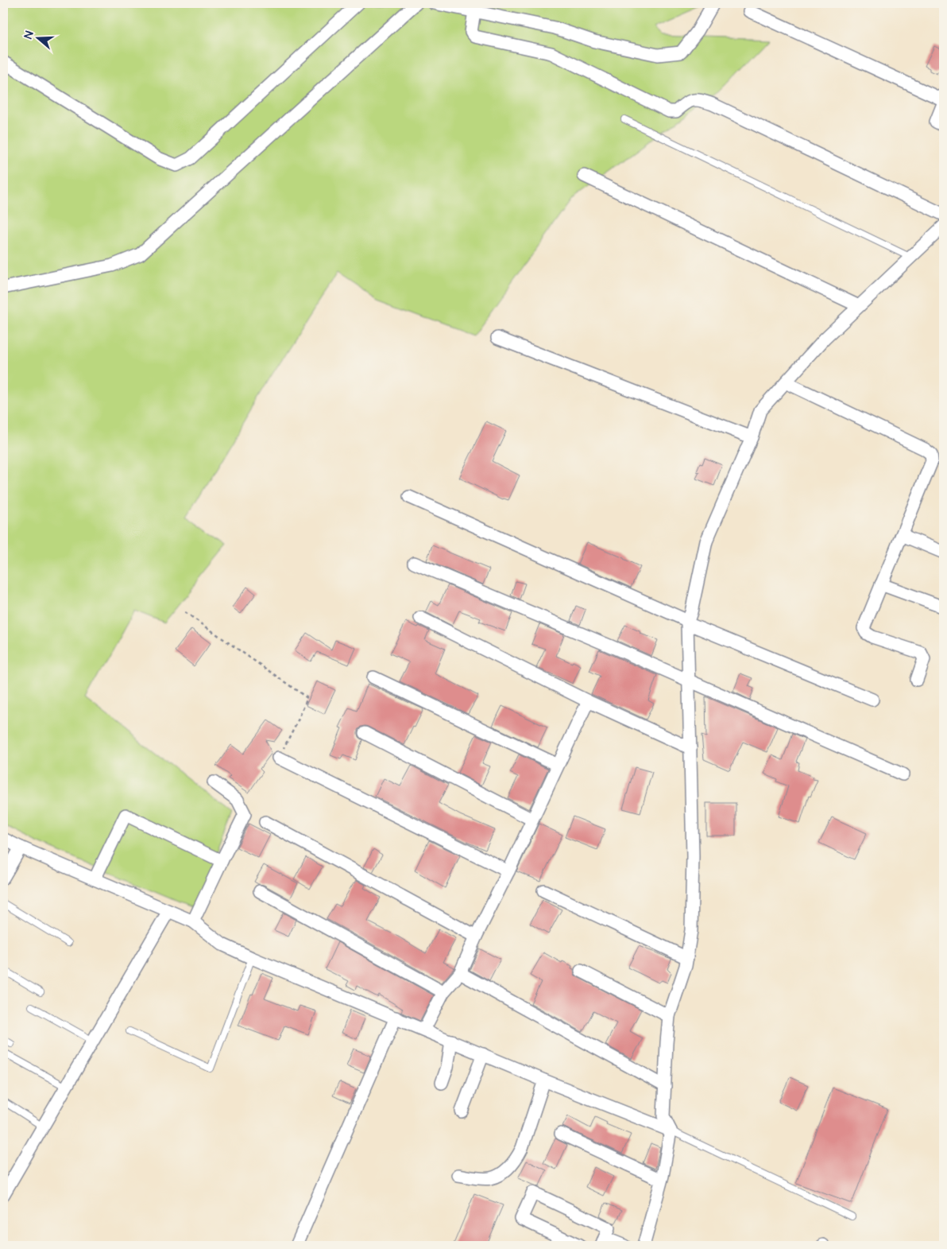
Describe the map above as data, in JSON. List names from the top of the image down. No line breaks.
{"north":"left"}
